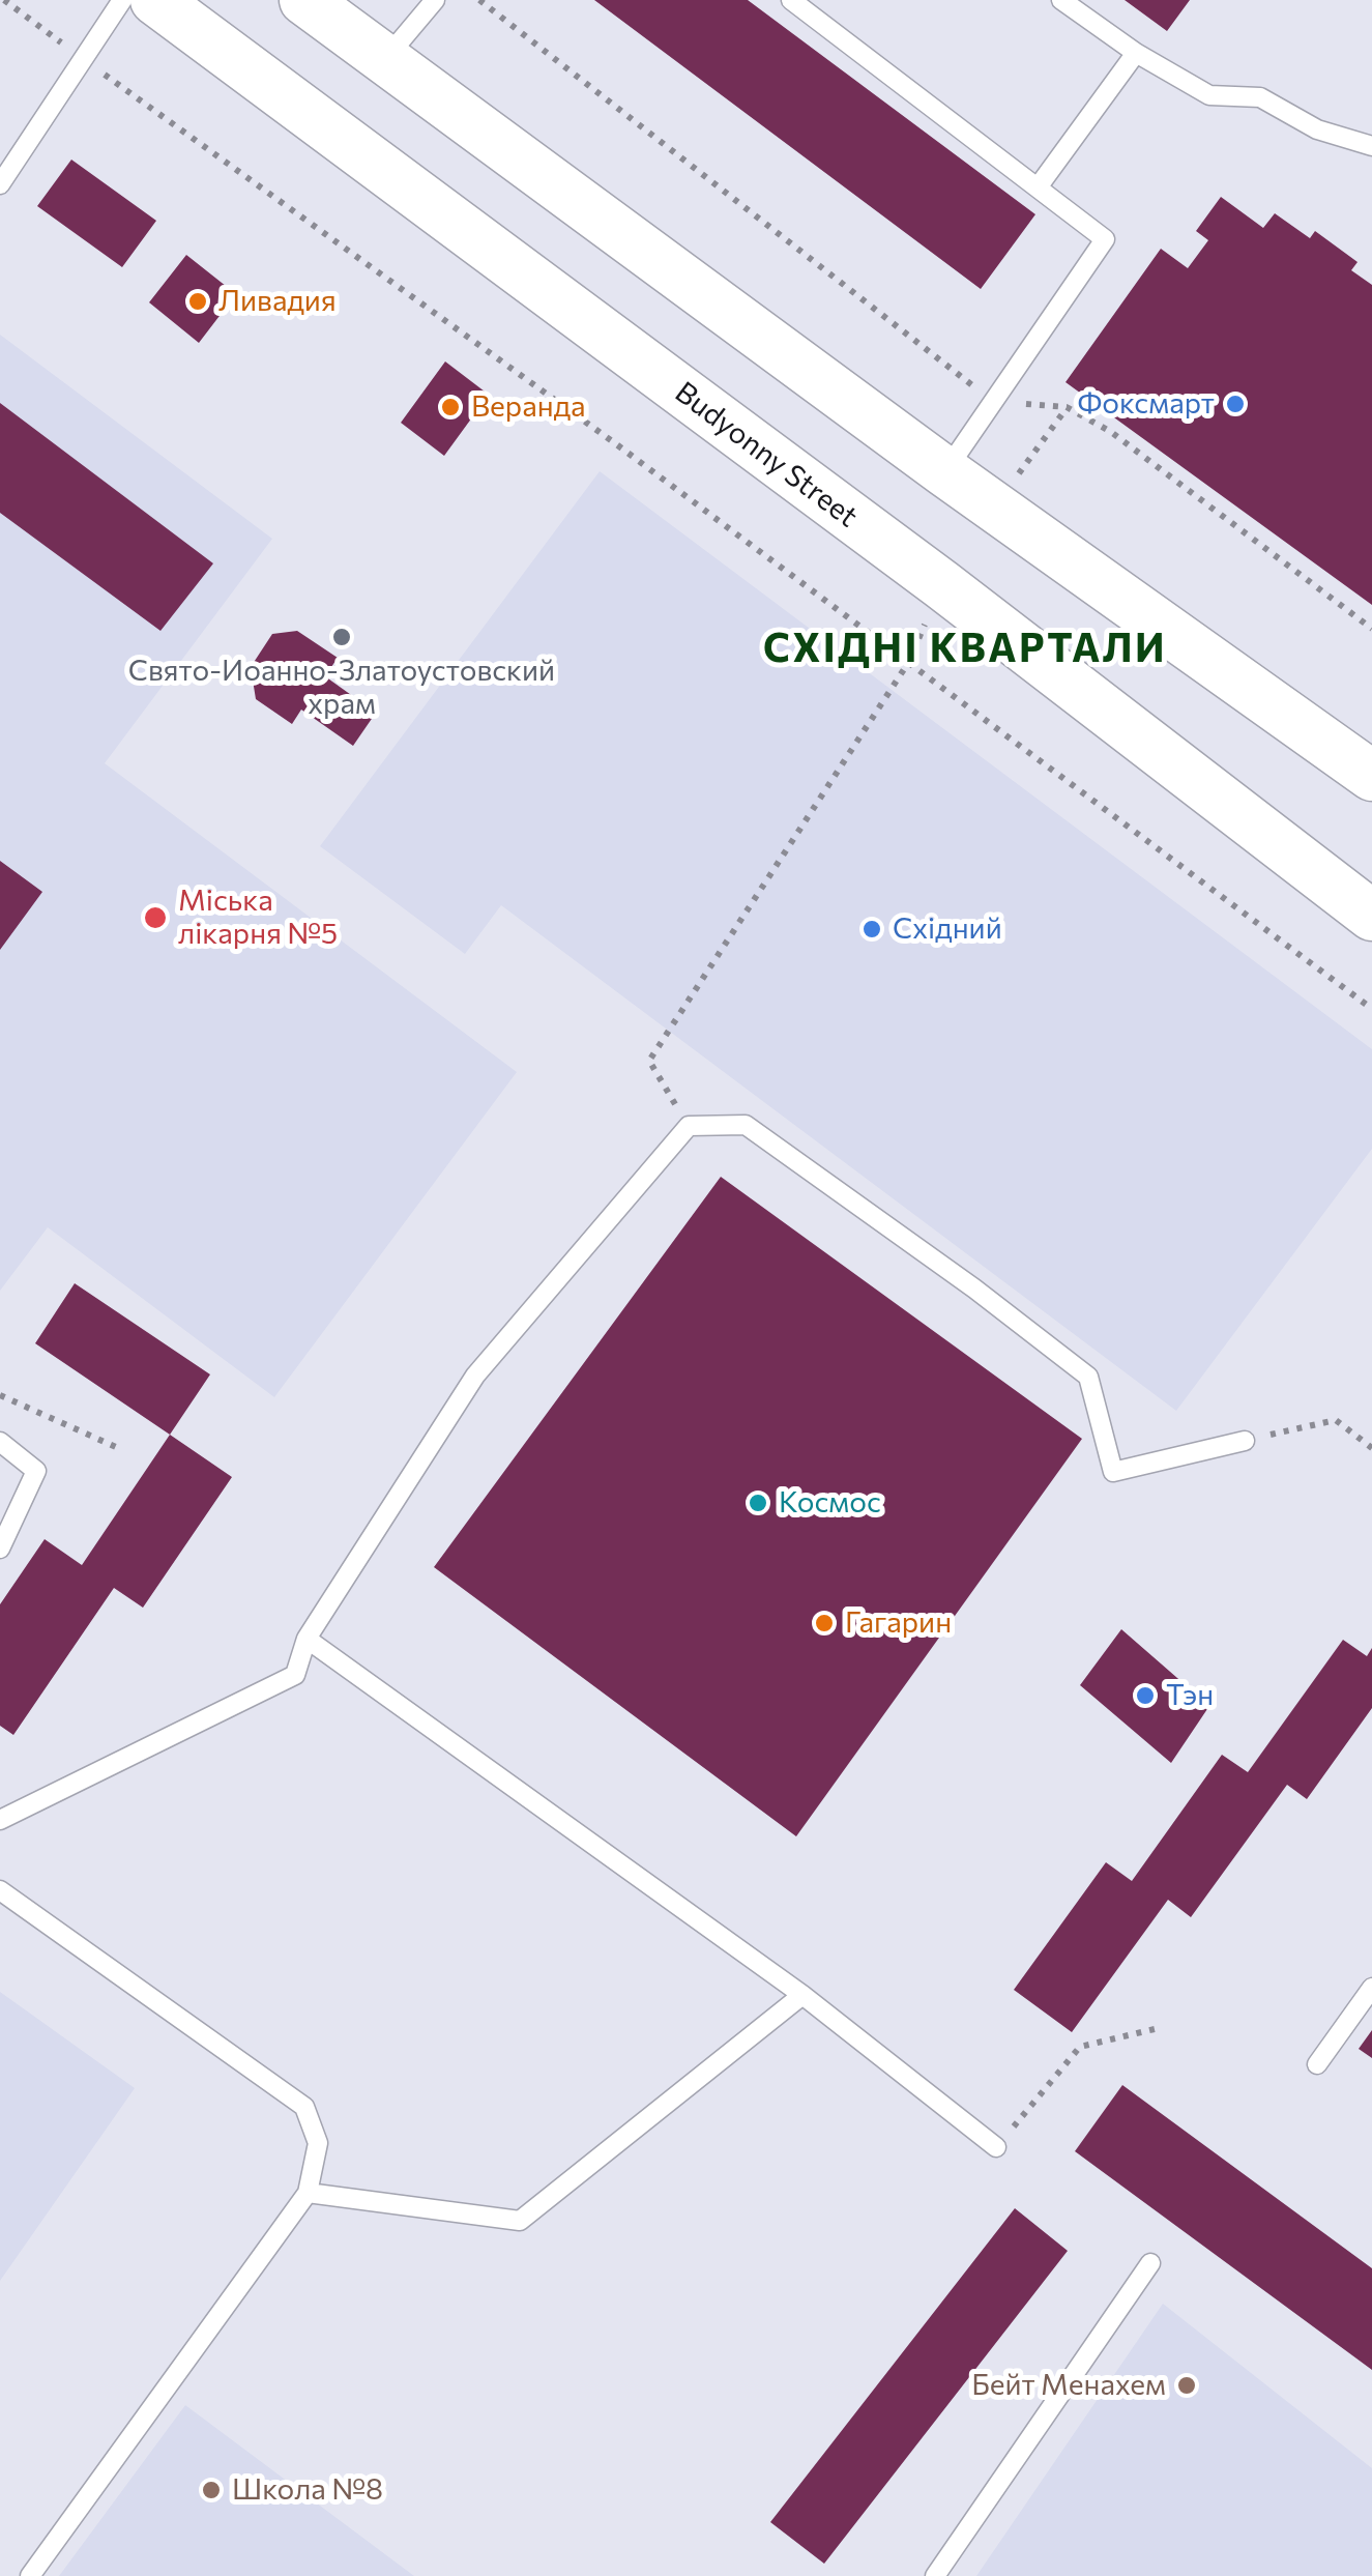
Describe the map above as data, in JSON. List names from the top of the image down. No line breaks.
{"streets":{"main road":["Budyonny Street"]},"districts":["СХІДНІ КВАРТАЛИ"],"places":["Ливадия","Фоксмарт","Веранда","Свято-Иоанно-Златоустовский храм","Міська лікарня №5","Східний","Космос","Гагарин","Тэн","Бейт Менахем","Школа №8"]}
